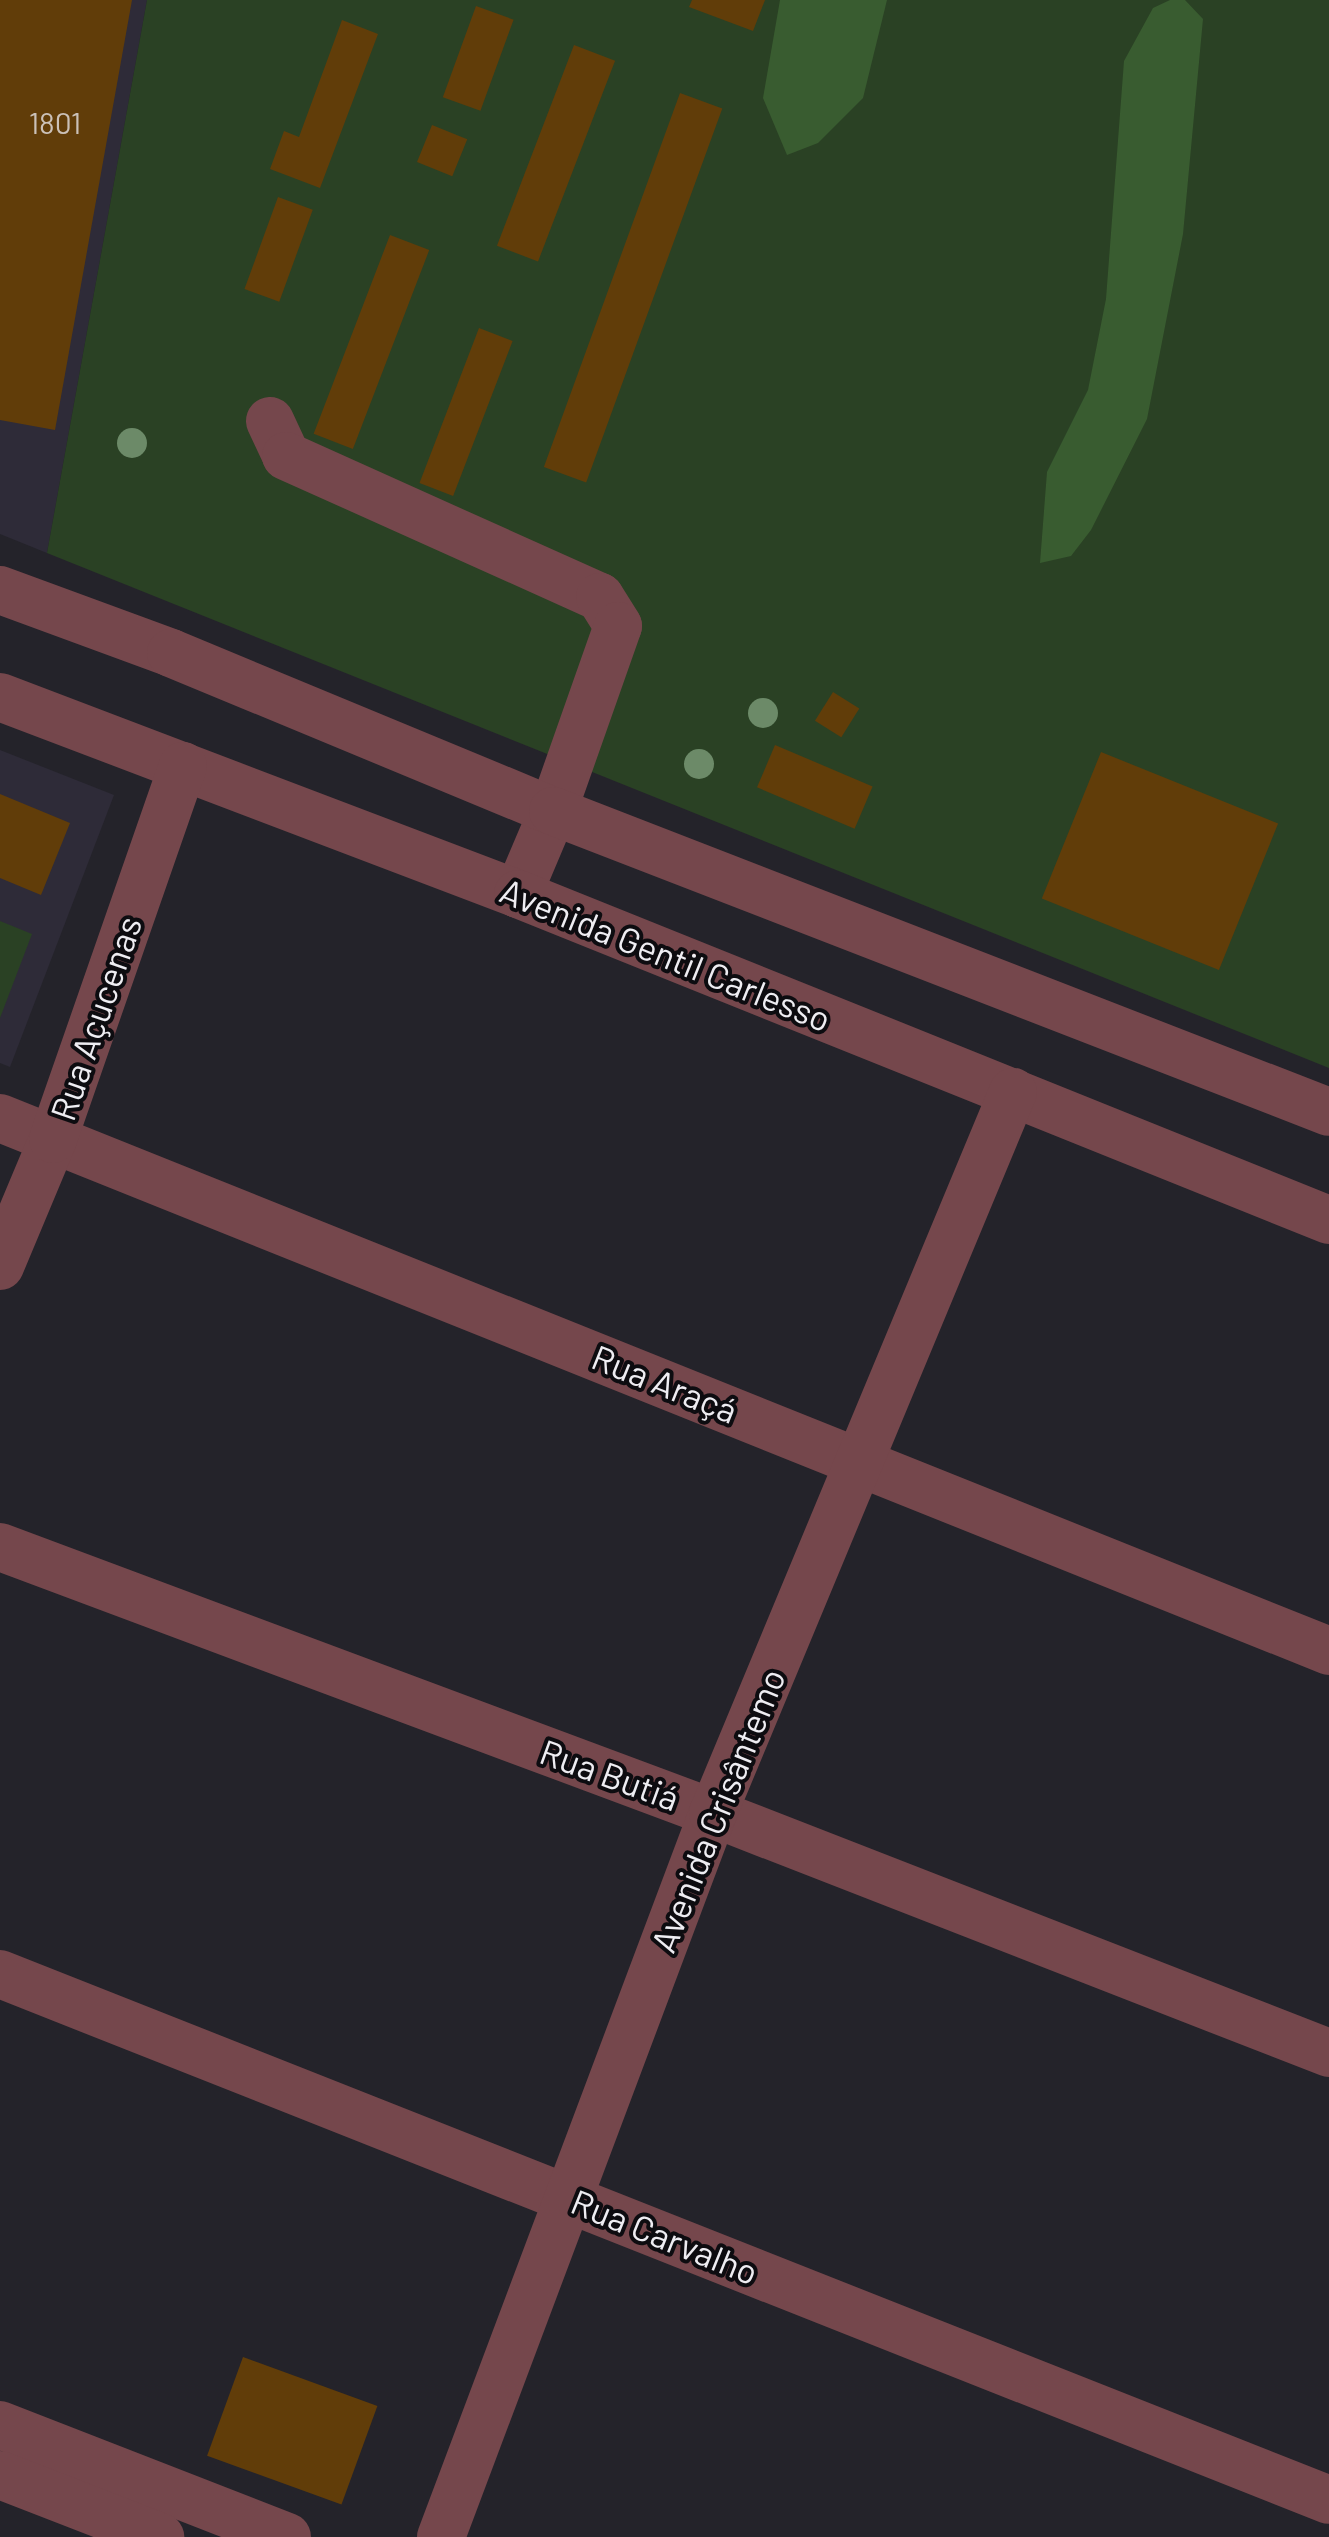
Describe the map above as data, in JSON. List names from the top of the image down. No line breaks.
{"streets":{"street":["Avenida Gentil Carlesso","Rua Açucenas","Rua Araçá","Rua Butiá","Avenida Crisântemo","Rua Carvalho"]},"crossings":[["Avenida Gentil Carlesso","Rua Açucenas"],["Avenida Gentil Carlesso","Avenida Crisântemo"],["Rua Açucenas","Rua Araçá"],["Rua Araçá","Avenida Crisântemo"],["Rua Butiá","Avenida Crisântemo"],["Avenida Crisântemo","Rua Carvalho"]],"house_numbers":["1801"]}
